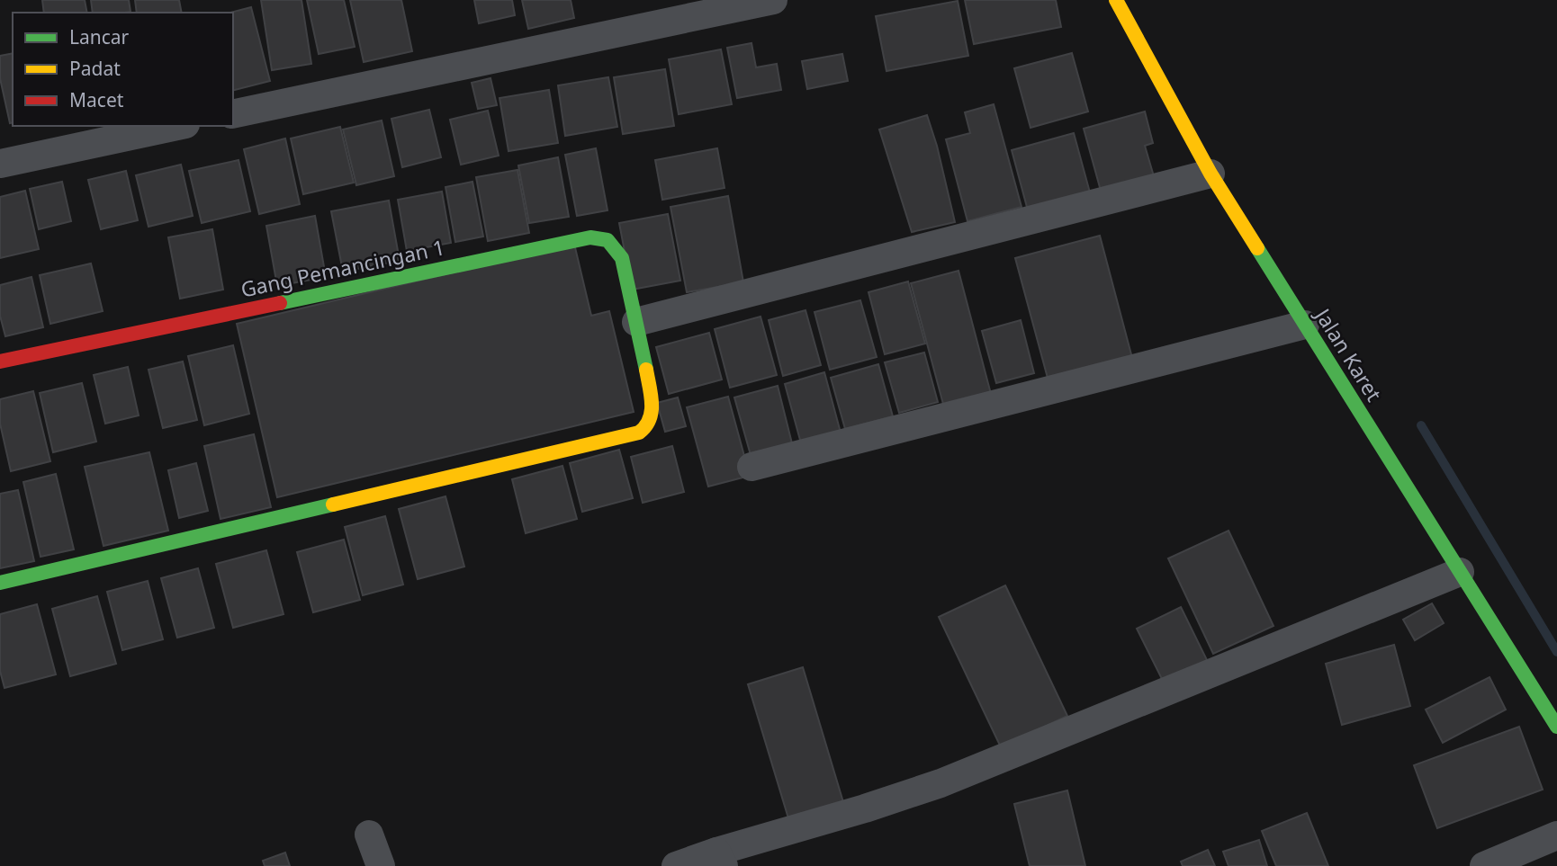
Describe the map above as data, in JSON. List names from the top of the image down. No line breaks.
{"streets":{"street":["Gang Pemancingan 1","Jalan Karet"]},"legend":["Lancar","Padat","Macet"]}
